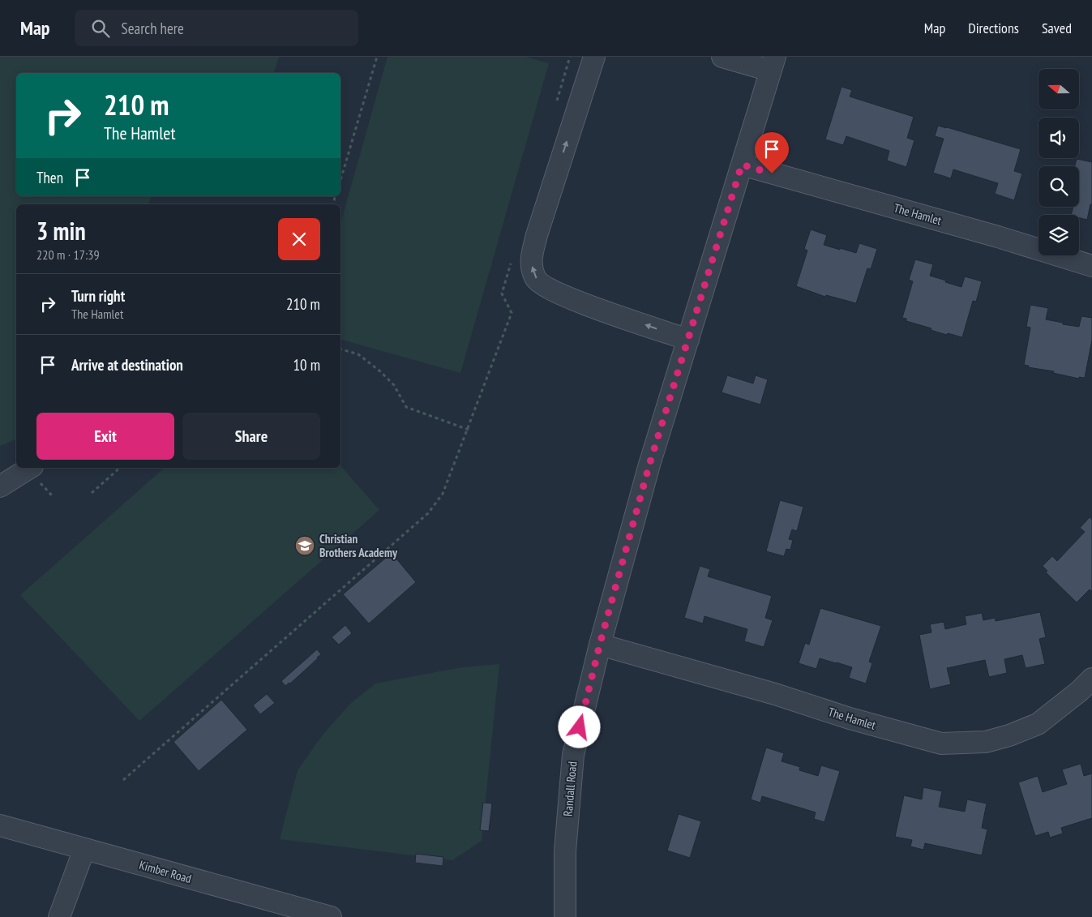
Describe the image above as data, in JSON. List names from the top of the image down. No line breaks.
{"streets":{"street":["The Hamlet","Randall Road","Kimber Road"]},"crossings":[["The Hamlet","Randall Road"]],"places":{"school or university":["Christian Brothers Academy"]},"north":"left","page":{"header":"Map","search":"Search here","nav":["Map","Directions","Saved"],"turn":["210 m","The Hamlet"],"then":"Then","heading":["3 min","220 m · 17:39"],"list":[{"name":"Turn right","note":"The Hamlet","value":"210 m"},{"name":"Arrive at destination","value":"10 m"}],"buttons":["Exit","Share"]}}
